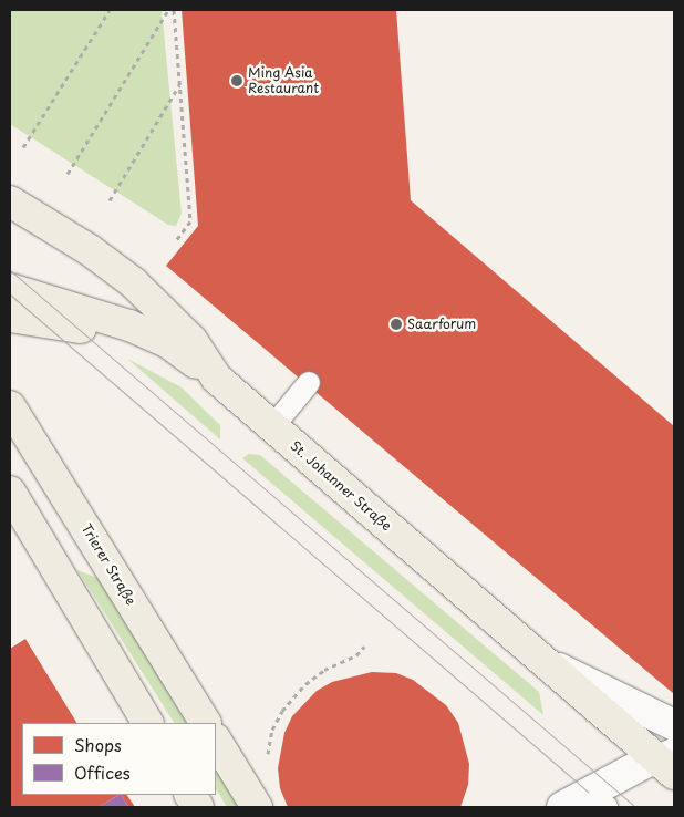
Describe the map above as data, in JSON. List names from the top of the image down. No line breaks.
{"streets":{"main road":["St. Johanner Straße","Trierer Straße"]},"places":["Ming Asia Restaurant","Saarforum"],"legend":["Shops","Offices"]}
